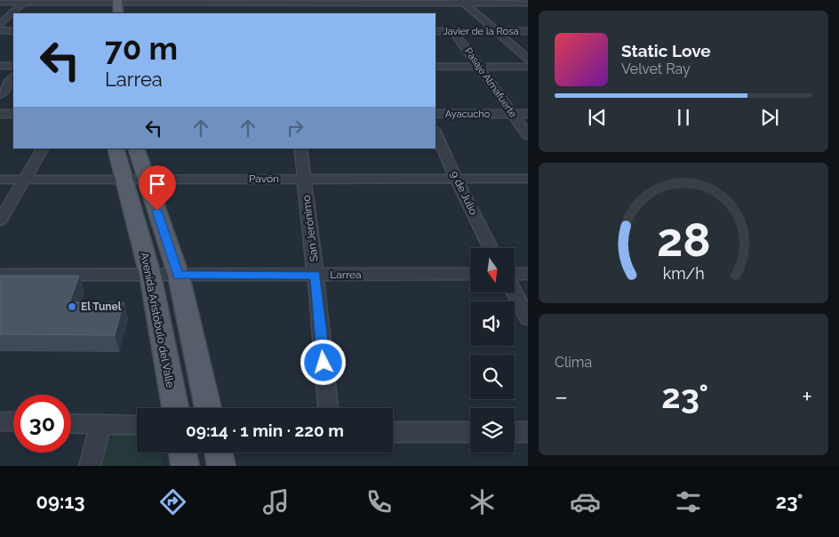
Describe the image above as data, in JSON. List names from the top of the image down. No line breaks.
{"streets":{"main road":["Avenida Aristóbulo del Valle"],"street":["Javier de la Rosa","Pasaje Almafuerte","Ayacucho","Pavón","9 de Julio","San Jerónimo","Larrea"]},"crossings":[["Javier de la Rosa","Pasaje Almafuerte"],["Pasaje Almafuerte","Ayacucho"],["Pavón","9 de Julio"],["Pavón","San Jerónimo"],["Pavón","Avenida Aristóbulo del Valle"],["San Jerónimo","Larrea"],["Larrea","Avenida Aristóbulo del Valle"]],"places":["El Tunel"],"north":"bottom","page":{"turn":["70 m","Larrea"],"song":["Static Love","Velvet Ray"],"tile":"Clima","heat":["−","23°","+"],"limit":"30","trip":"09:14 · 1 min · 220 m","tabs":["09:13","23°"],"gauge":["28","km/h"]}}
